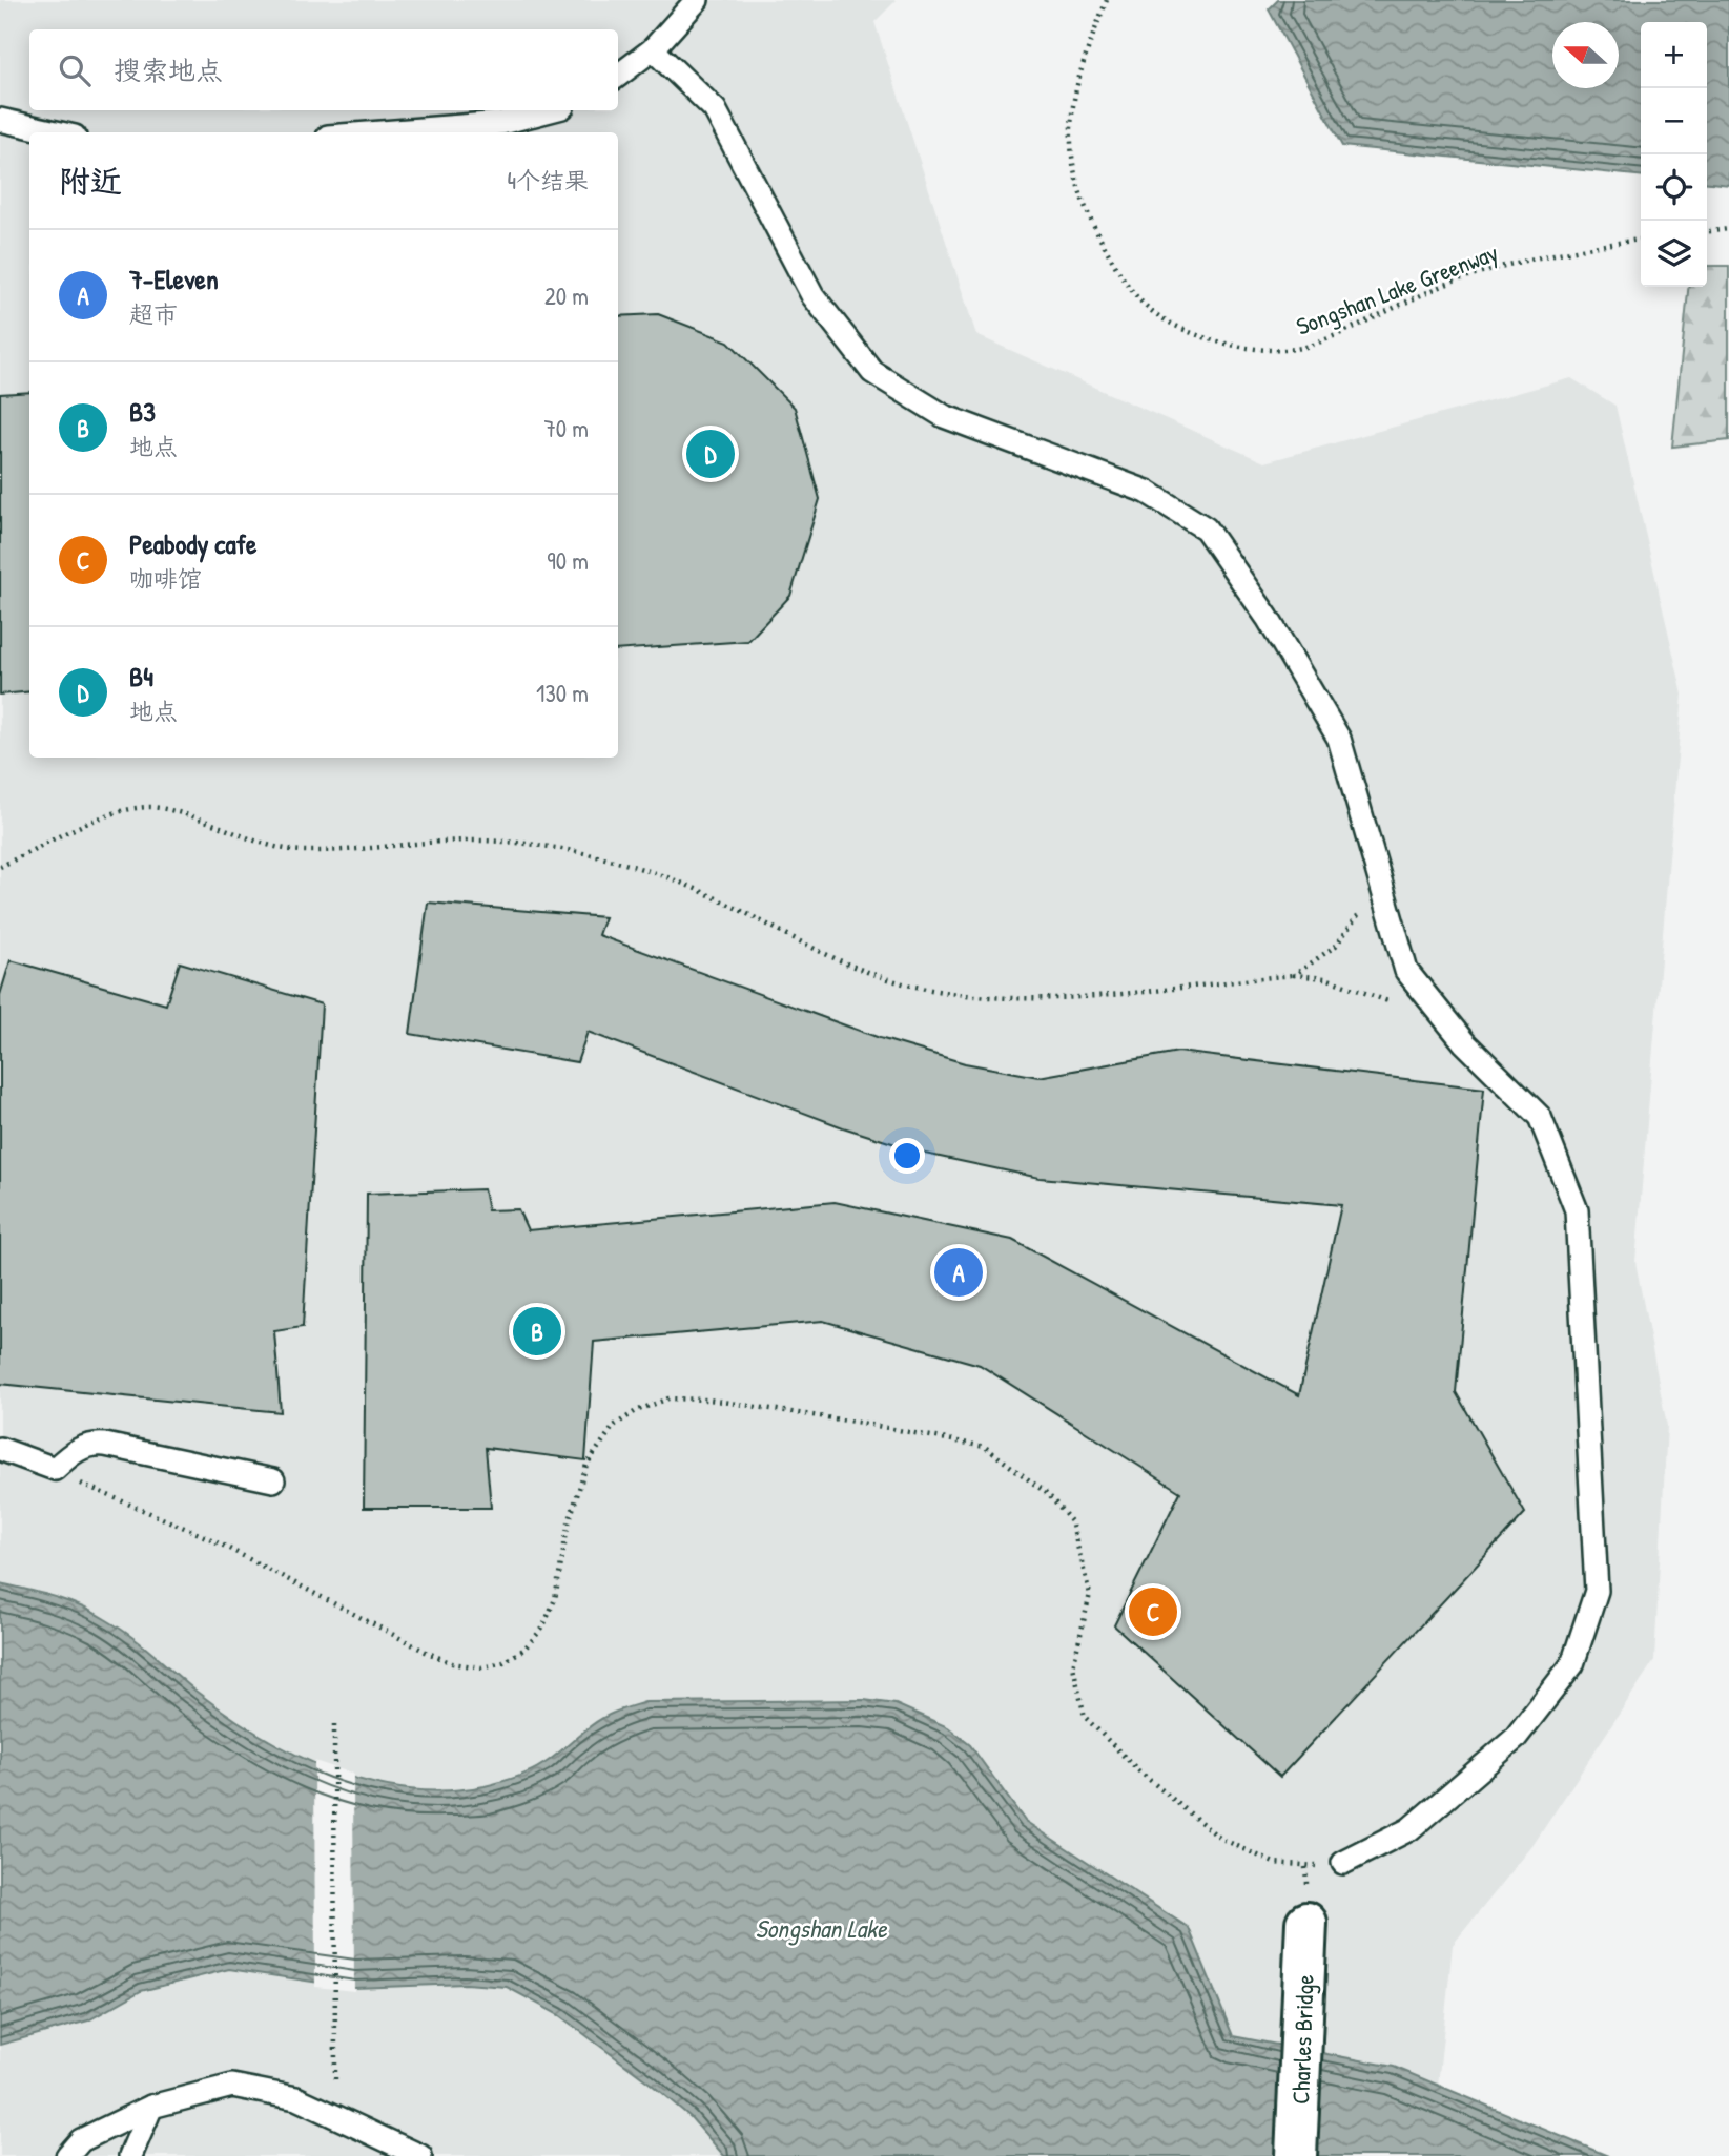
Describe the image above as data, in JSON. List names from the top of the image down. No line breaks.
{"streets":{"street":["Charles Bridge"],"path":["Songshan Lake Greenway"]},"water":["Songshan Lake"],"north":"left","page":{"map_buttons":["+","−"],"search":"搜索地点","heading":["附近","4个结果"],"list":[{"mark":"A","name":"7-Eleven","note":"超市","value":"20 m"},{"mark":"B","name":"B3","note":"地点","value":"70 m"},{"mark":"C","name":"Peabody cafe","note":"咖啡馆","value":"90 m"},{"mark":"D","name":"B4","note":"地点","value":"130 m"}],"pins":["D","A","B","C"]}}
